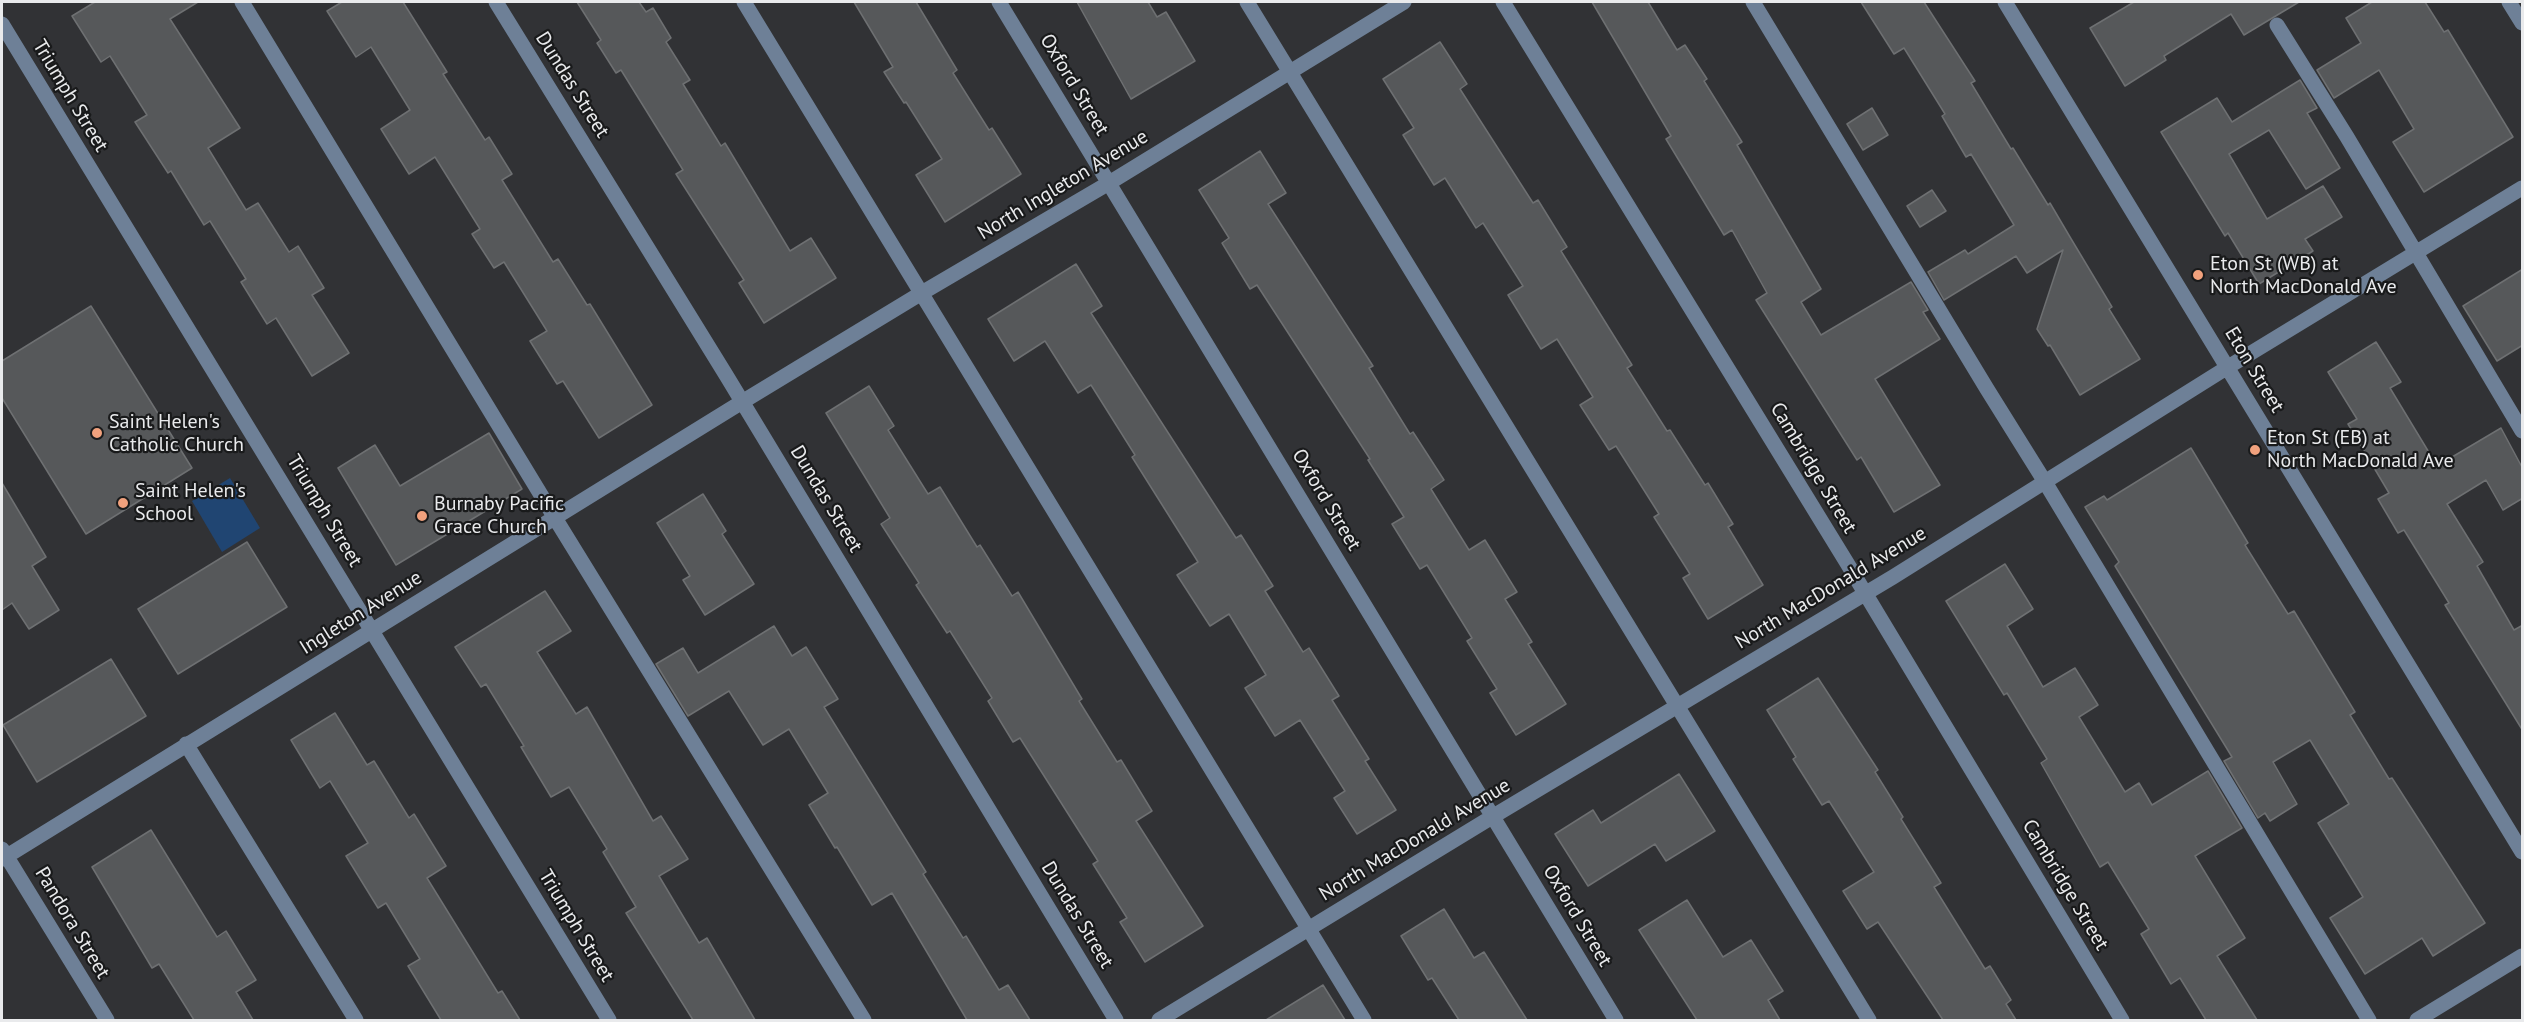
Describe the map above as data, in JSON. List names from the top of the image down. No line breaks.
{"streets":{"street":["Dundas Street","Oxford Street","Triumph Street","North Ingleton Avenue","Eton Street","Cambridge Street","North MacDonald Avenue","Ingleton Avenue","Pandora Street"]},"crossings":[["Dundas Street","North Ingleton Avenue"],["Dundas Street","Ingleton Avenue"],["Oxford Street","North Ingleton Avenue"],["Oxford Street","North MacDonald Avenue"],["Triumph Street","Ingleton Avenue"],["North Ingleton Avenue","Ingleton Avenue"],["Eton Street","North MacDonald Avenue"],["Cambridge Street","North MacDonald Avenue"],["Ingleton Avenue","Pandora Street"]],"places":["Eton St (WB) at North MacDonald Ave","Saint Helen's Catholic Church","Eton St (EB) at North MacDonald Ave","Saint Helen's School","Burnaby Pacific Grace Church"]}
